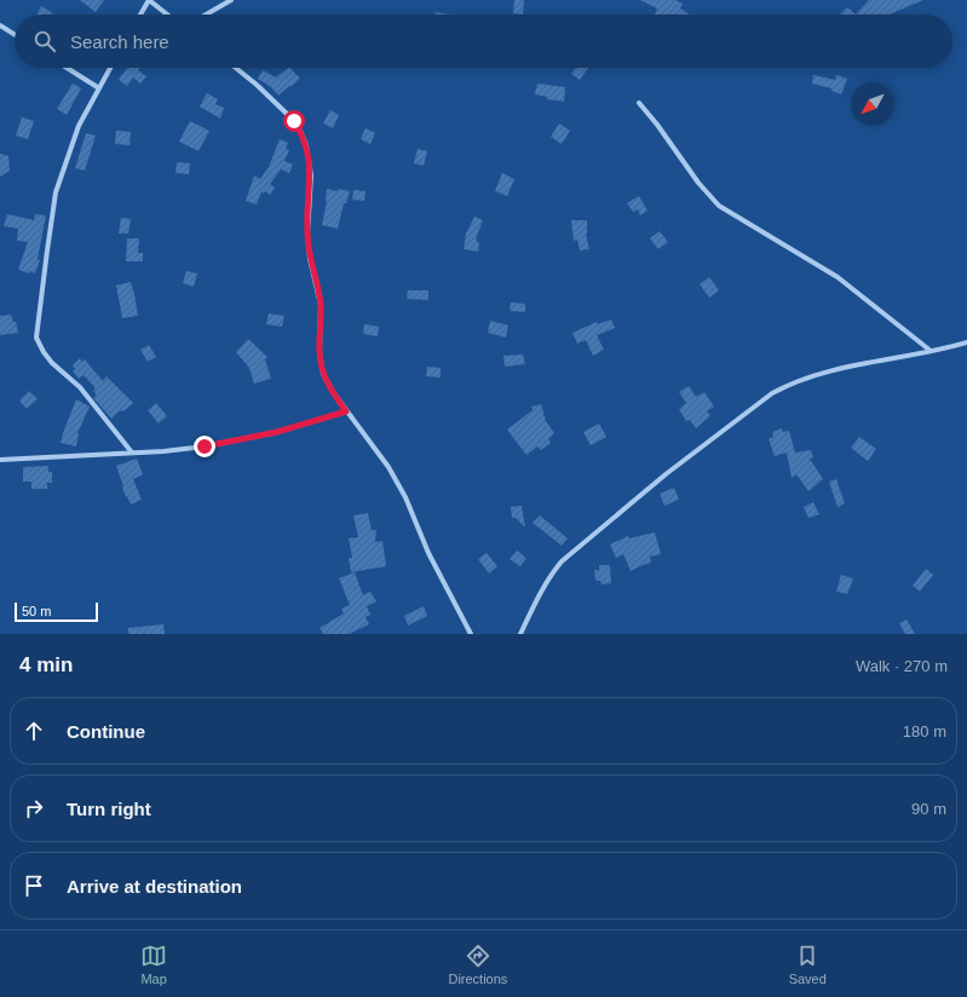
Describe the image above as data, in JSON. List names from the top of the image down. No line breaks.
{"scale_bar":"50 m","north":"bottom left","page":{"search":"Search here","scale":"50 m","heading":["4 min","Walk · 270 m"],"list":[["Continue","180 m"],["Turn right","90 m"],"Arrive at destination"],"nav":["Map","Directions","Saved"]}}
